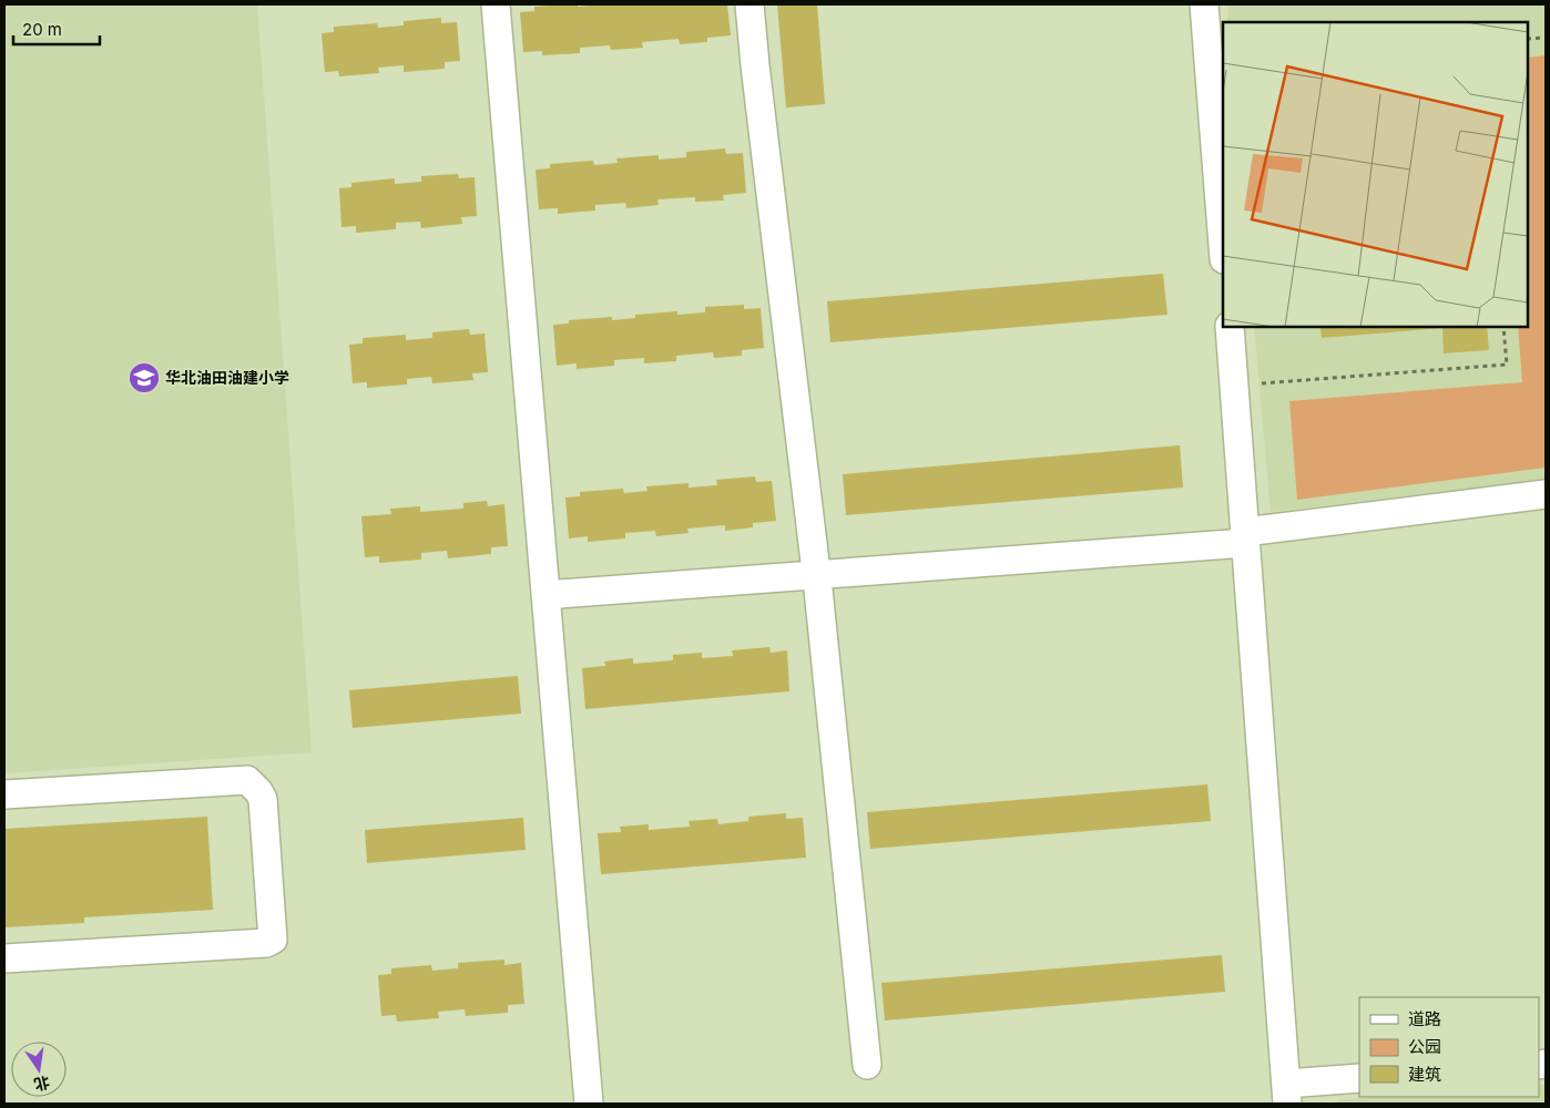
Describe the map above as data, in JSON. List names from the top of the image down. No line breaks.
{"places":{"school or university":["华北油田油建小学"]},"legend":["道路","公园","建筑"],"scale_bar":"20 m","north":"bottom"}
